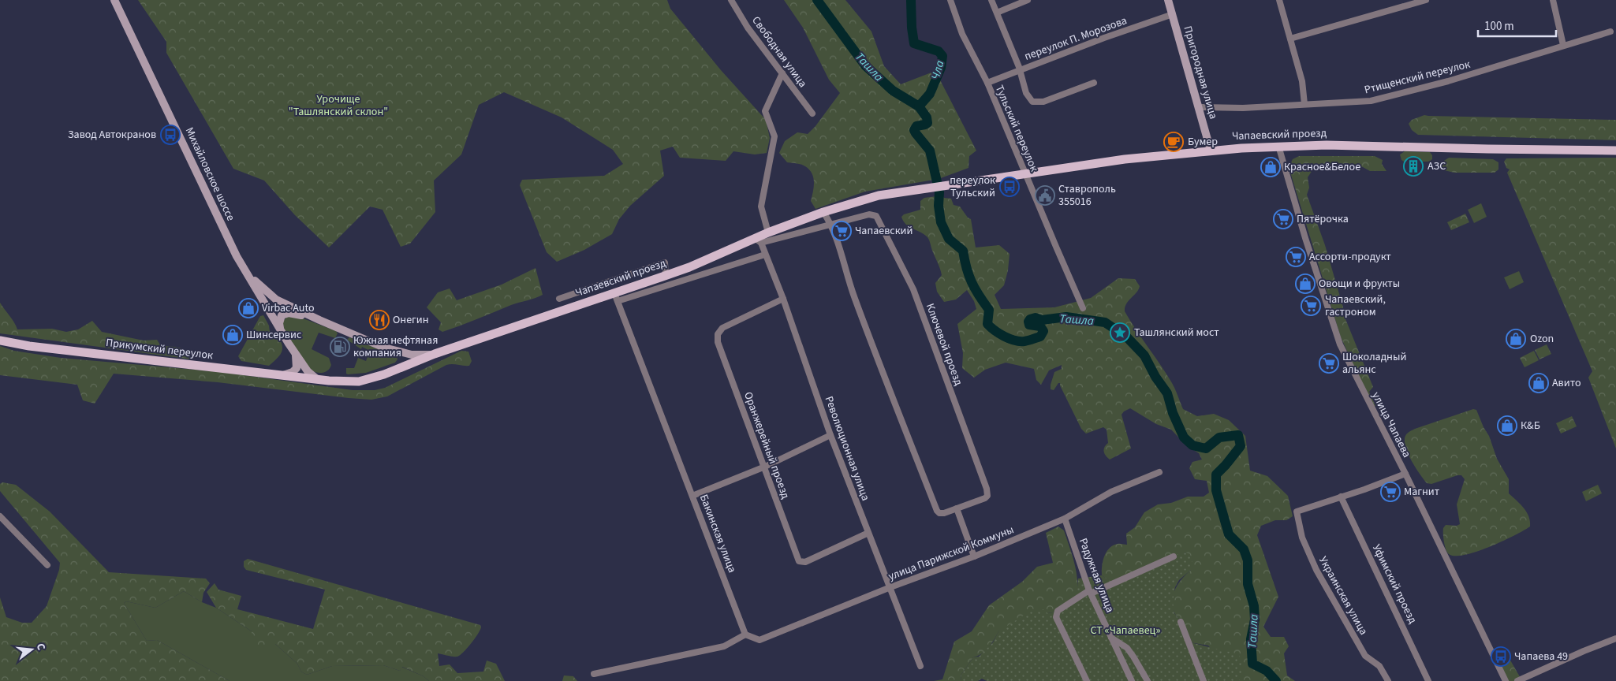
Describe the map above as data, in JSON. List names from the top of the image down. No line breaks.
{"streets":{"main road":["Пригородная улица","Чапаевский проезд","Михайловское шоссе","Прикумский переулок"],"street":["переулок П. Морозова","Свободная улица","Ртищенский переулок","Тульский переулок","Ключевой проезд","улица Чапаева","Оранжерейный проезд","Революционная улица","Бакинская улица","улица Парижской Коммуны","Радужная улица","Уфимский проезд","Украинская улица"]},"crossings":[["переулок П. Морозова","Пригородная улица"],["переулок П. Морозова","Тульский переулок"],["Пригородная улица","Ртищенский переулок"],["Пригородная улица","Чапаевский проезд"],["Тульский переулок","Чапаевский проезд"],["Чапаевский проезд","Михайловское шоссе"],["Чапаевский проезд","Ключевой проезд"],["Чапаевский проезд","Прикумский переулок"],["Чапаевский проезд","улица Чапаева"],["Чапаевский проезд","Революционная улица"],["Чапаевский проезд","Бакинская улица"],["Михайловское шоссе","Прикумский переулок"],["Ключевой проезд","Революционная улица"],["Оранжерейный проезд","Революционная улица"],["Революционная улица","улица Парижской Коммуны"],["Бакинская улица","улица Парижской Коммуны"],["улица Парижской Коммуны","Радужная улица"],["Уфимский проезд","Украинская улица"]],"water":["Ташла","Чла"],"parks":["Урочище \"Ташлянский склон\"","СТ «Чапаевец»"],"places":{"bus stop":["Завод Автокранов","переулок Тульский","Чапаева 49"],"cafe":["Бумер"],"building":["АЗС"],"shop":["Красное&Белое","Овощи и фрукты","Virbac Auto","Шинсервис","Ozon","Авито","К&Б"],"public building":["Ставрополь 355016"],"supermarket":["Пятёрочка","Чапаевский","Ассорти-продукт","Чапаевский, гастроном","Шоколадный альянс","Магнит"],"restaurant":["Онегин"],"place":["Ташлянский мост"],"fuel station":["Южная нефтяная компания"]},"scale_bar":"100 m","north":"right"}
